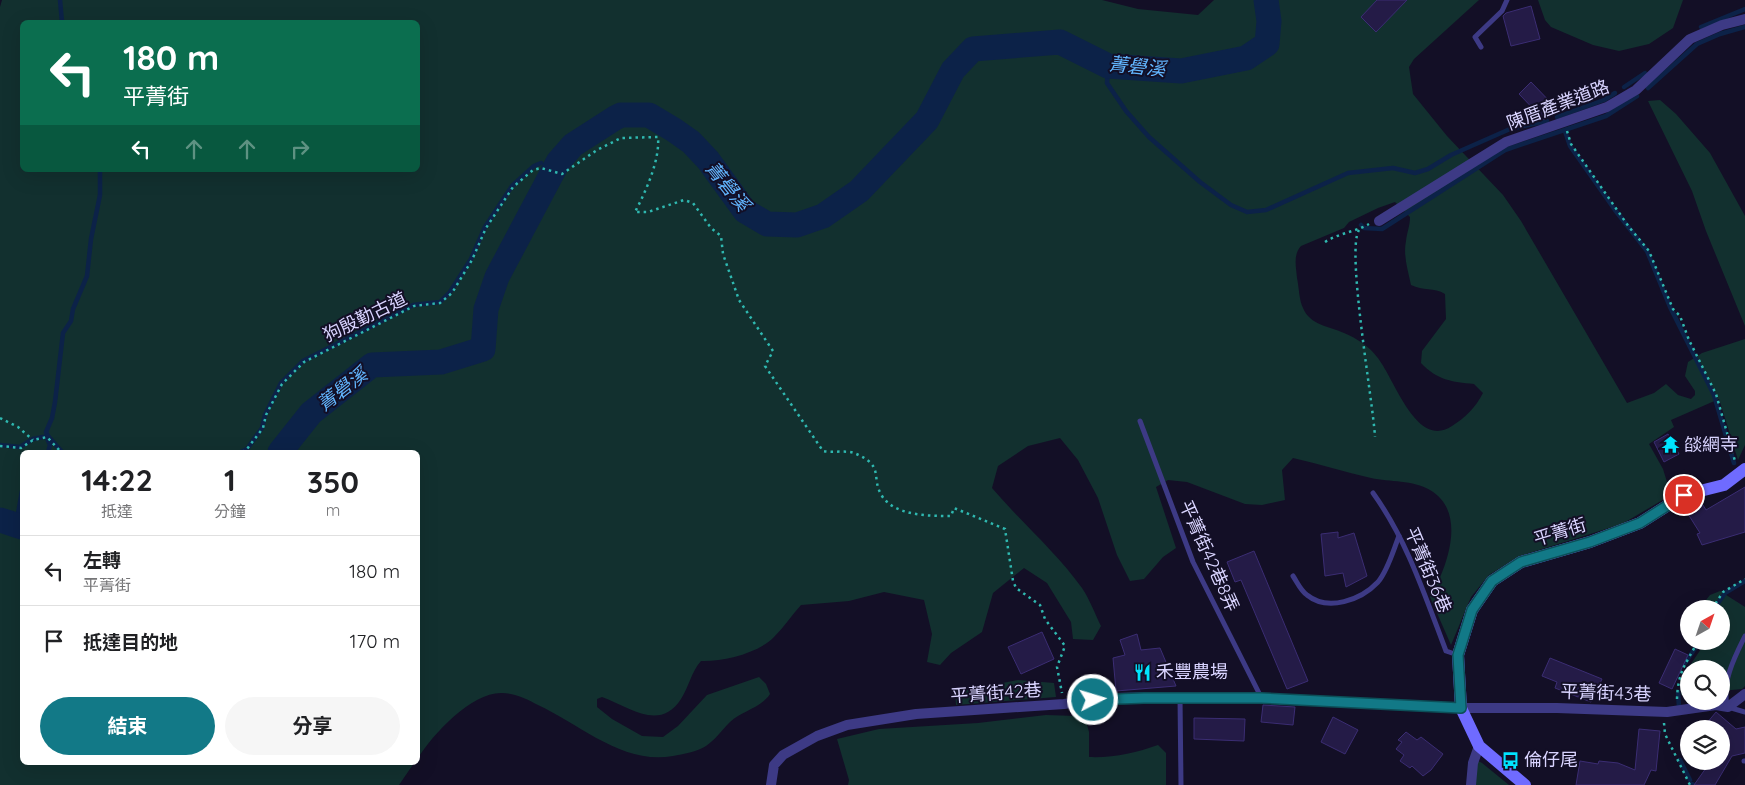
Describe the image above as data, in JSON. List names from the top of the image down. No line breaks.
{"streets":{"street":["陳厝產業道路","平菁街","平菁街42巷","平菁街43巷"],"lane":["平菁街42巷8弄","平菁街36巷"],"path":["狗殷勤古道"]},"crossings":[["狗殷勤古道","平菁街42巷"],["平菁街","平菁街36巷"],["平菁街","平菁街42巷"],["平菁街","平菁街43巷"],["平菁街42巷8弄","平菁街42巷"],["平菁街42巷","平菁街43巷"]],"water":["菁礐溪"],"places":{"temple":["燄網寺"],"restaurant":["禾豐農場"],"bus stop":["倫仔尾"]},"north":"top right","page":{"turn":["180 m","平菁街"],"eta":["14:22","抵達","1","分鐘","350","m"],"list":[{"name":"左轉","note":"平菁街","value":"180 m"},{"name":"抵達目的地","value":"170 m"}],"buttons":["結束","分享"]}}
